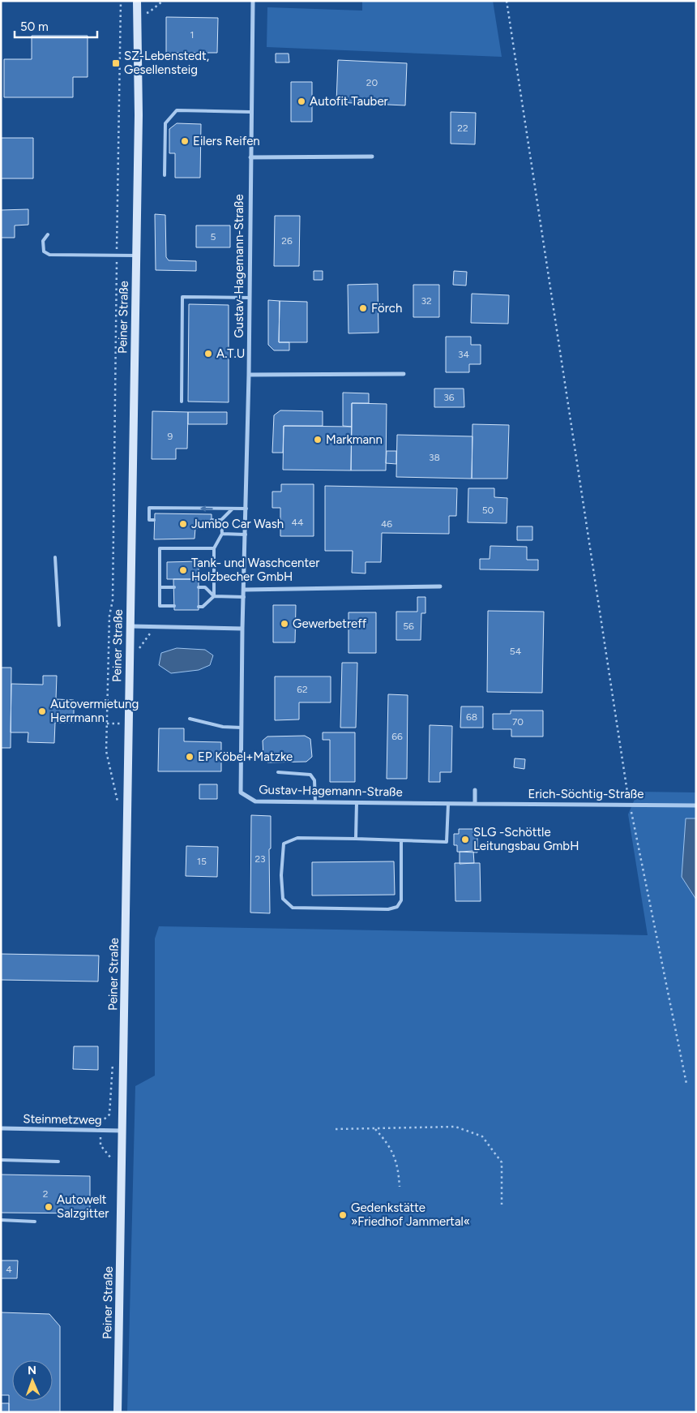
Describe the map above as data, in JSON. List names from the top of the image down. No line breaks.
{"streets":{"main road":["Peiner Straße"],"street":["Gustav-Hagemann-Straße","Erich-Söchtig-Straße","Steinmetzweg"]},"crossings":[["Gustav-Hagemann-Straße","Erich-Söchtig-Straße"],["Peiner Straße","Steinmetzweg"]],"places":{"transit":["SZ-Lebenstedt, Gesellensteig"],"other":["Autofit Tauber","Eilers Reifen","Förch","A.T.U","Markmann","Jumbo Car Wash","Tank- und Waschcenter Holzbecher GmbH","Gewerbetreff","Autovermietung Herrmann","EP Köbel+Matzke","SLG -Schöttle Leitungsbau GmbH","Autowelt Salzgitter","Gedenkstätte »Friedhof Jammertal«"]},"house_numbers":["1","20","22","5","26","32","34","36","9","38","50","44","46","56","54","62","68","70","66","23","15","2","4"],"scale_bar":"50 m","north":"top"}
